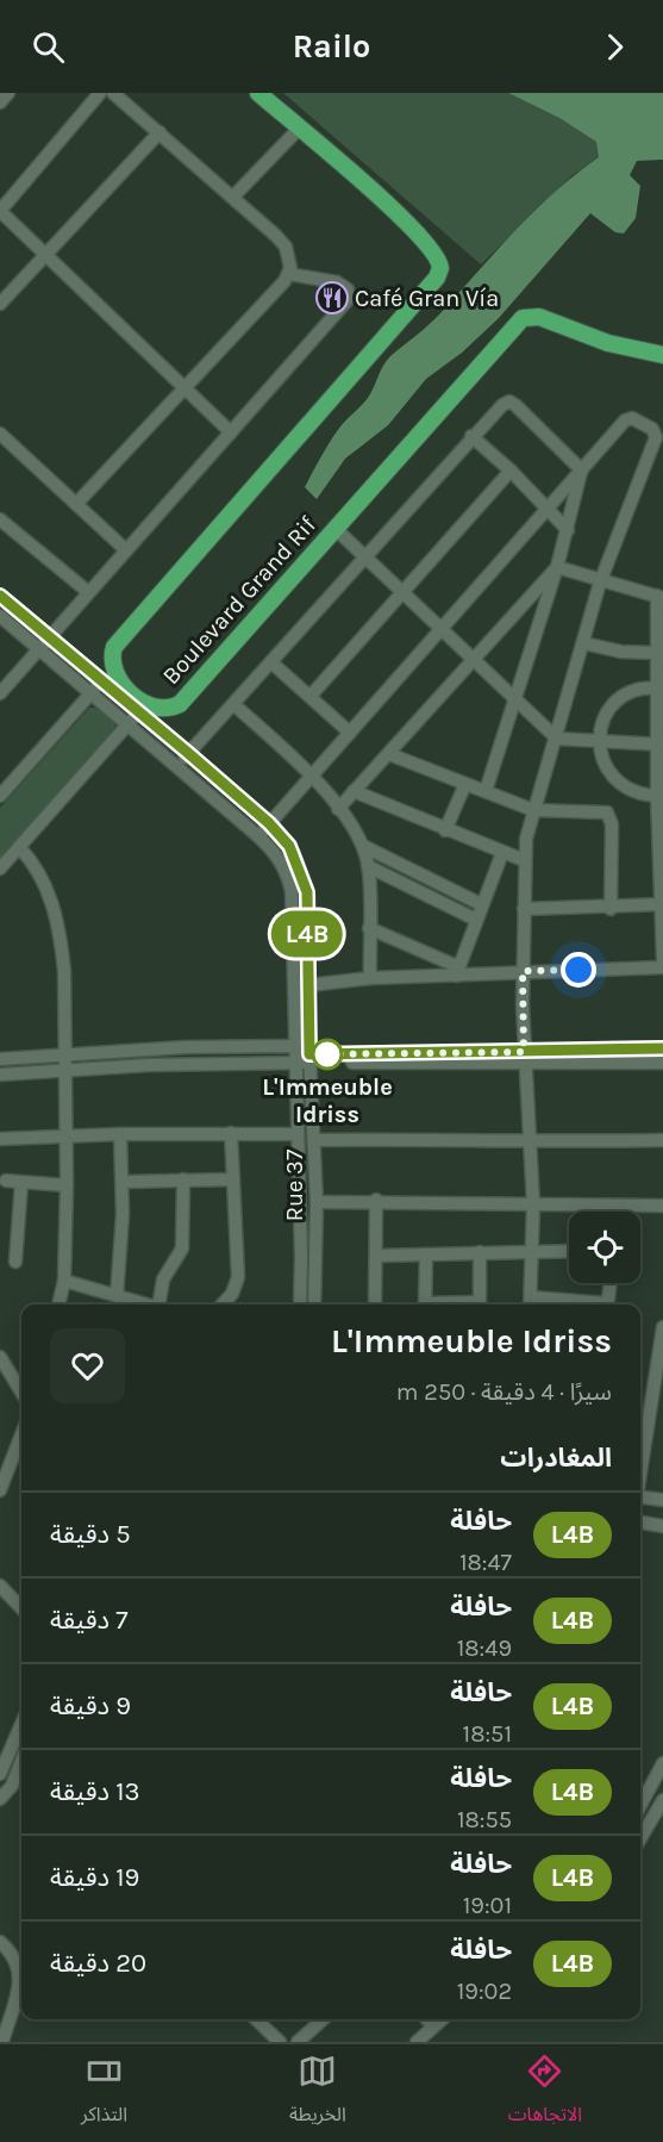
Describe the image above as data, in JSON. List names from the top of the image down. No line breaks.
{"streets":{"main road":["Boulevard Grand Rif"],"street":["Rue 37"]},"places":{"restaurant":["Café Gran Vía"],"other":["L'Immeuble Idriss"]},"lines":["bus line L4B"],"page":{"header":"Railo","on_map":"L4B","heading":[["L'Immeuble Idriss","سيرًا · 4 دقيقة · 250 m"],"المغادرات"],"list":[{"mark":"L4B","name":"حافلة","note":"18:47","value":"5 دقيقة"},{"mark":"L4B","name":"حافلة","note":"18:49","value":"7 دقيقة"},{"mark":"L4B","name":"حافلة","note":"18:51","value":"9 دقيقة"},{"mark":"L4B","name":"حافلة","note":"18:55","value":"13 دقيقة"},{"mark":"L4B","name":"حافلة","note":"19:01","value":"19 دقيقة"},{"mark":"L4B","name":"حافلة","note":"19:02","value":"20 دقيقة"}],"tabs":["الاتجاهات","الخريطة","التذاكر"]}}
